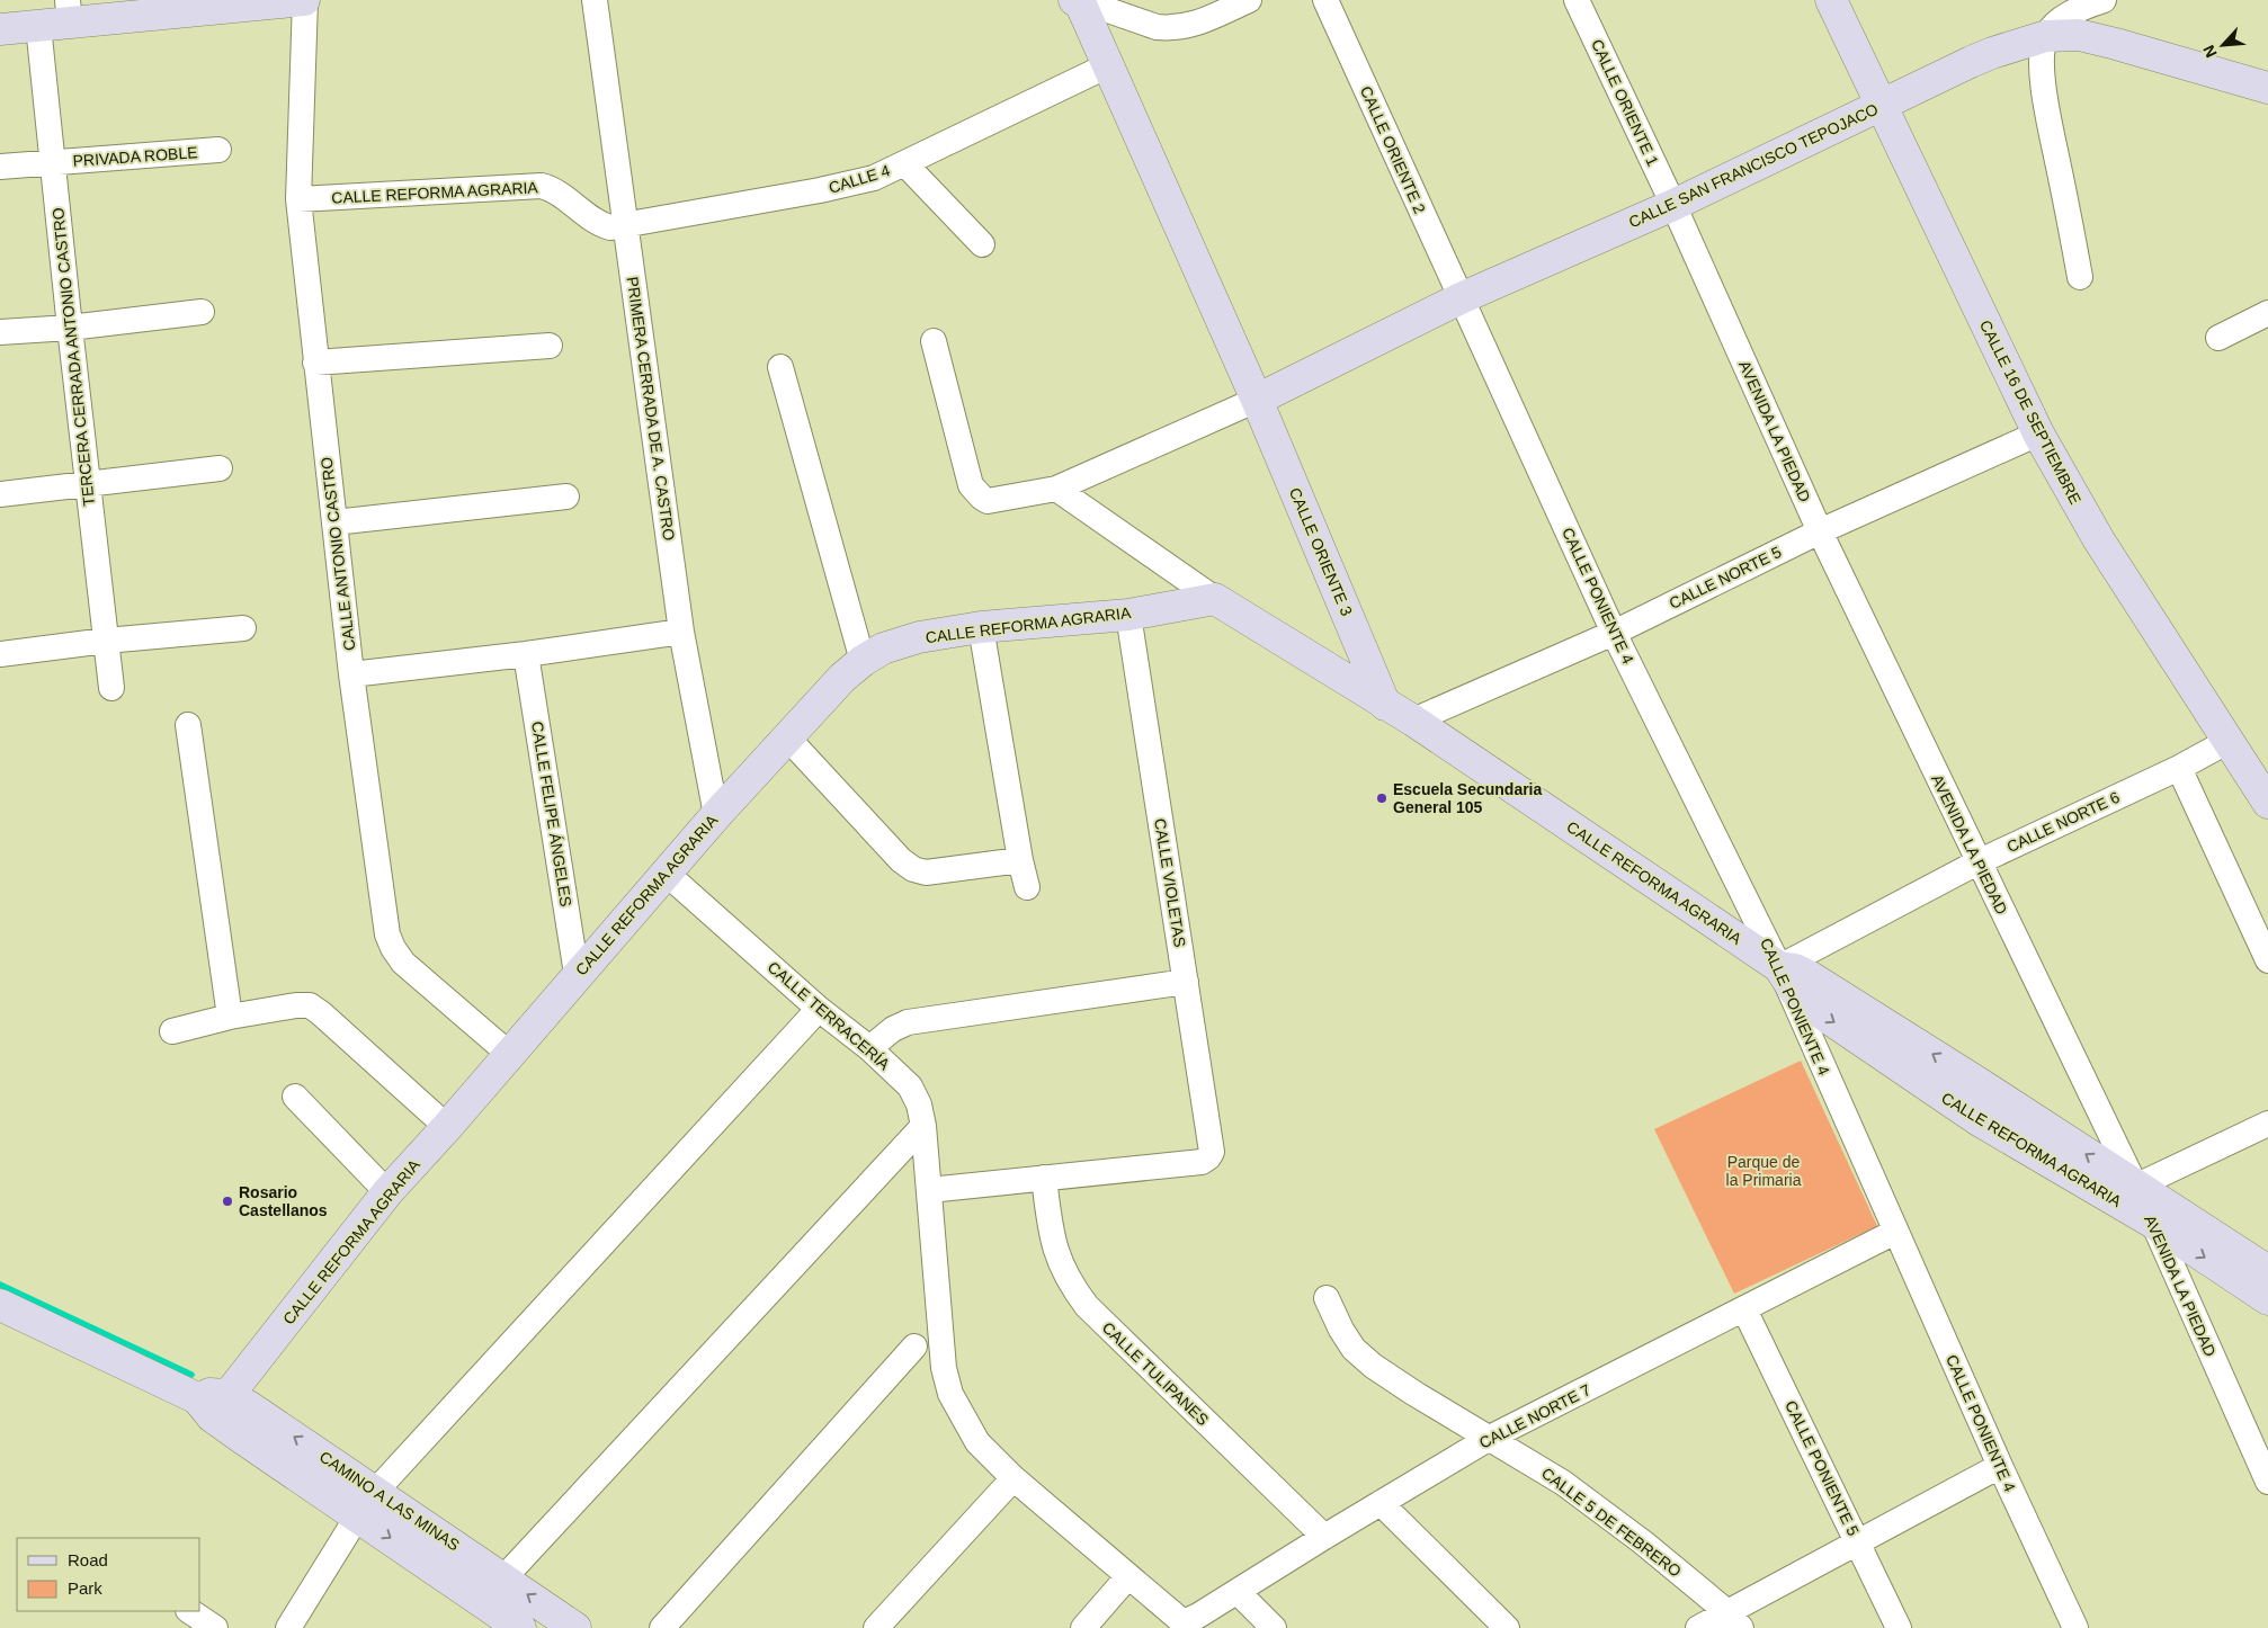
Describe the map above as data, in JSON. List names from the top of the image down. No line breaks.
{"streets":{"main road":["CALLE SAN FRANCISCO TEPOJACO","CALLE REFORMA AGRARIA","CALLE 16 DE SEPTIEMBRE","CALLE ORIENTE 3","CAMINO A LAS MINAS"],"street":["CALLE ORIENTE 1","CALLE ORIENTE 2","PRIVADA ROBLE","CALLE 4","TERCERA CERRADA ANTONIO CASTRO","PRIMERA CERRADA DE A. CASTRO","AVENIDA LA PIEDAD","CALLE ANTONIO CASTRO","CALLE NORTE 5","CALLE PONIENTE 4","CALLE FELIPE ÁNGELES","CALLE NORTE 6","CALLE VIOLETAS","CALLE TERRACERÍA","CALLE TULIPANES","CALLE NORTE 7","CALLE PONIENTE 5","CALLE 5 DE FEBRERO"]},"crossings":[["CALLE ORIENTE 1","CALLE SAN FRANCISCO TEPOJACO"],["CALLE ORIENTE 1","AVENIDA LA PIEDAD"],["CALLE ORIENTE 2","CALLE SAN FRANCISCO TEPOJACO"],["CALLE ORIENTE 2","CALLE PONIENTE 4"],["PRIVADA ROBLE","TERCERA CERRADA ANTONIO CASTRO"],["CALLE SAN FRANCISCO TEPOJACO","CALLE 16 DE SEPTIEMBRE"],["CALLE SAN FRANCISCO TEPOJACO","AVENIDA LA PIEDAD"],["CALLE SAN FRANCISCO TEPOJACO","CALLE ORIENTE 3"],["CALLE SAN FRANCISCO TEPOJACO","CALLE PONIENTE 4"],["CALLE 4","CALLE REFORMA AGRARIA"],["CALLE 4","PRIMERA CERRADA DE A. CASTRO"],["CALLE 4","CALLE ORIENTE 3"],["CALLE REFORMA AGRARIA","PRIMERA CERRADA DE A. CASTRO"],["CALLE REFORMA AGRARIA","AVENIDA LA PIEDAD"],["CALLE REFORMA AGRARIA","CALLE ORIENTE 3"],["CALLE REFORMA AGRARIA","CALLE ANTONIO CASTRO"],["CALLE REFORMA AGRARIA","CALLE NORTE 5"],["CALLE REFORMA AGRARIA","CALLE PONIENTE 4"],["CALLE REFORMA AGRARIA","CALLE FELIPE ÁNGELES"],["CALLE REFORMA AGRARIA","CALLE NORTE 6"],["CALLE REFORMA AGRARIA","CALLE VIOLETAS"],["CALLE REFORMA AGRARIA","CALLE TERRACERÍA"],["CALLE REFORMA AGRARIA","CAMINO A LAS MINAS"],["CALLE 16 DE SEPTIEMBRE","CALLE NORTE 5"],["CALLE 16 DE SEPTIEMBRE","CALLE NORTE 6"],["AVENIDA LA PIEDAD","CALLE NORTE 5"],["AVENIDA LA PIEDAD","CALLE NORTE 6"],["CALLE NORTE 5","CALLE PONIENTE 4"],["CALLE PONIENTE 4","CALLE NORTE 6"],["CALLE PONIENTE 4","CALLE NORTE 7"],["CALLE VIOLETAS","CALLE TULIPANES"],["CALLE TERRACERÍA","CALLE NORTE 7"],["CALLE TULIPANES","CALLE NORTE 7"],["CALLE NORTE 7","CALLE PONIENTE 5"],["CALLE NORTE 7","CALLE 5 DE FEBRERO"]],"parks":["Parque de la Primaria"],"places":["Escuela Secundaria General 105","Rosario Castellanos"],"legend":["Road","Park"],"north":"bottom left"}
